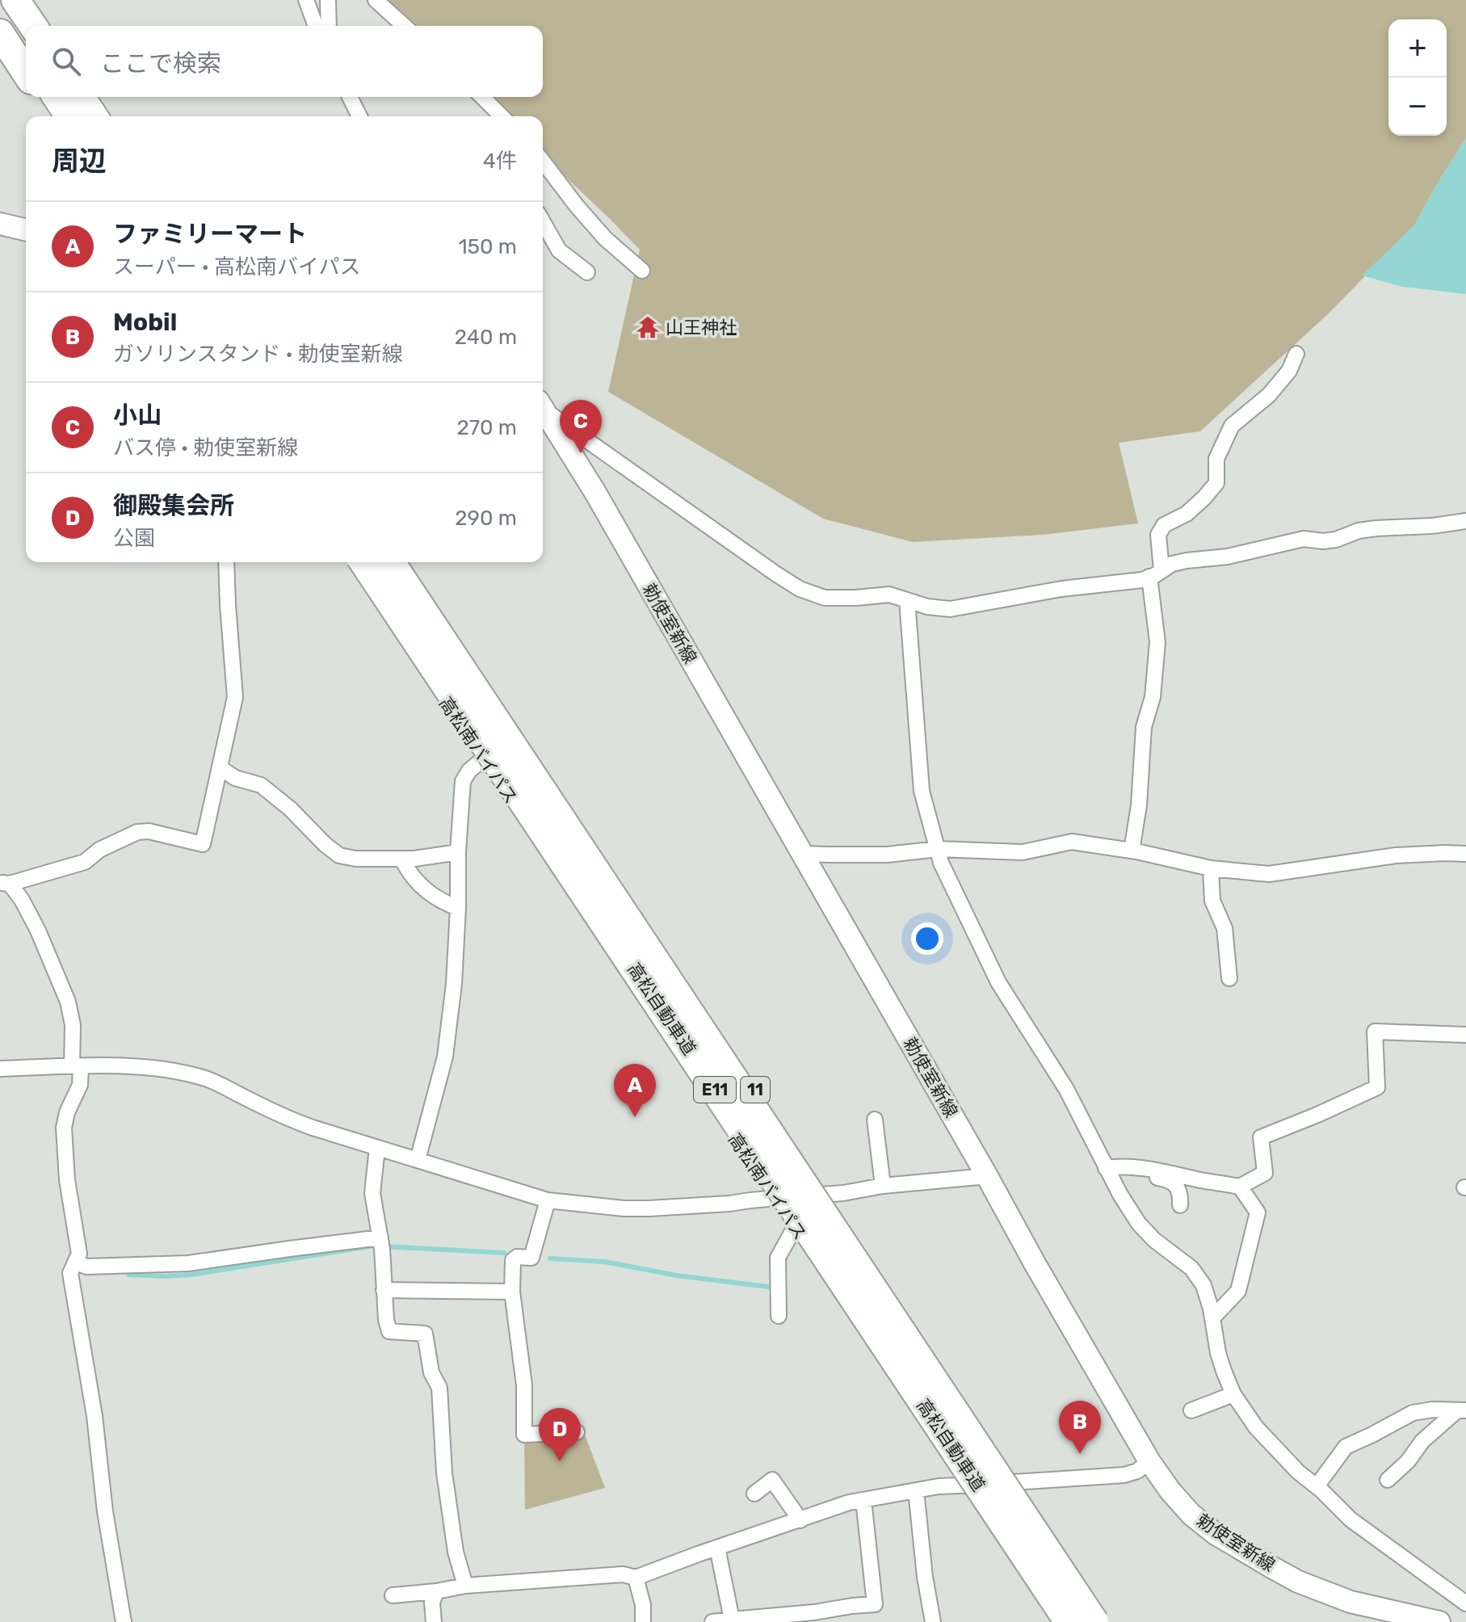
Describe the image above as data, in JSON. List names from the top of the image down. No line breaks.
{"streets":{"highway":["高松南バイパス","高松自動車道","E11","11"],"main road":["勅使室新線"]},"places":{"temple":["山王神社"]},"page":{"map_buttons":["+","−"],"search":"ここで検索","heading":["周辺","4件"],"list":[{"mark":"A","name":"ファミリーマート","note":"スーパー · 高松南バイパス","value":"150 m"},{"mark":"B","name":"Mobil","note":"ガソリンスタンド · 勅使室新線","value":"240 m"},{"mark":"C","name":"小山","note":"バス停 · 勅使室新線","value":"270 m"},{"mark":"D","name":"御殿集会所","note":"公園","value":"290 m"}],"pins":["C","A","B","D"]}}
